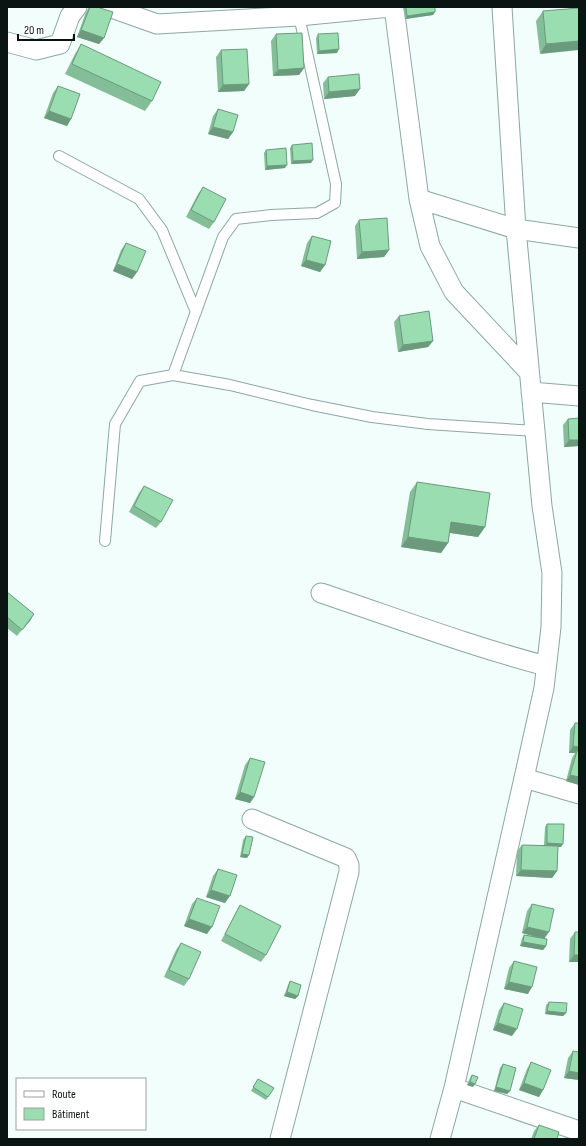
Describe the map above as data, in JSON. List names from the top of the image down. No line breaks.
{"legend":["Route","Bâtiment"],"scale_bar":"20 m"}
